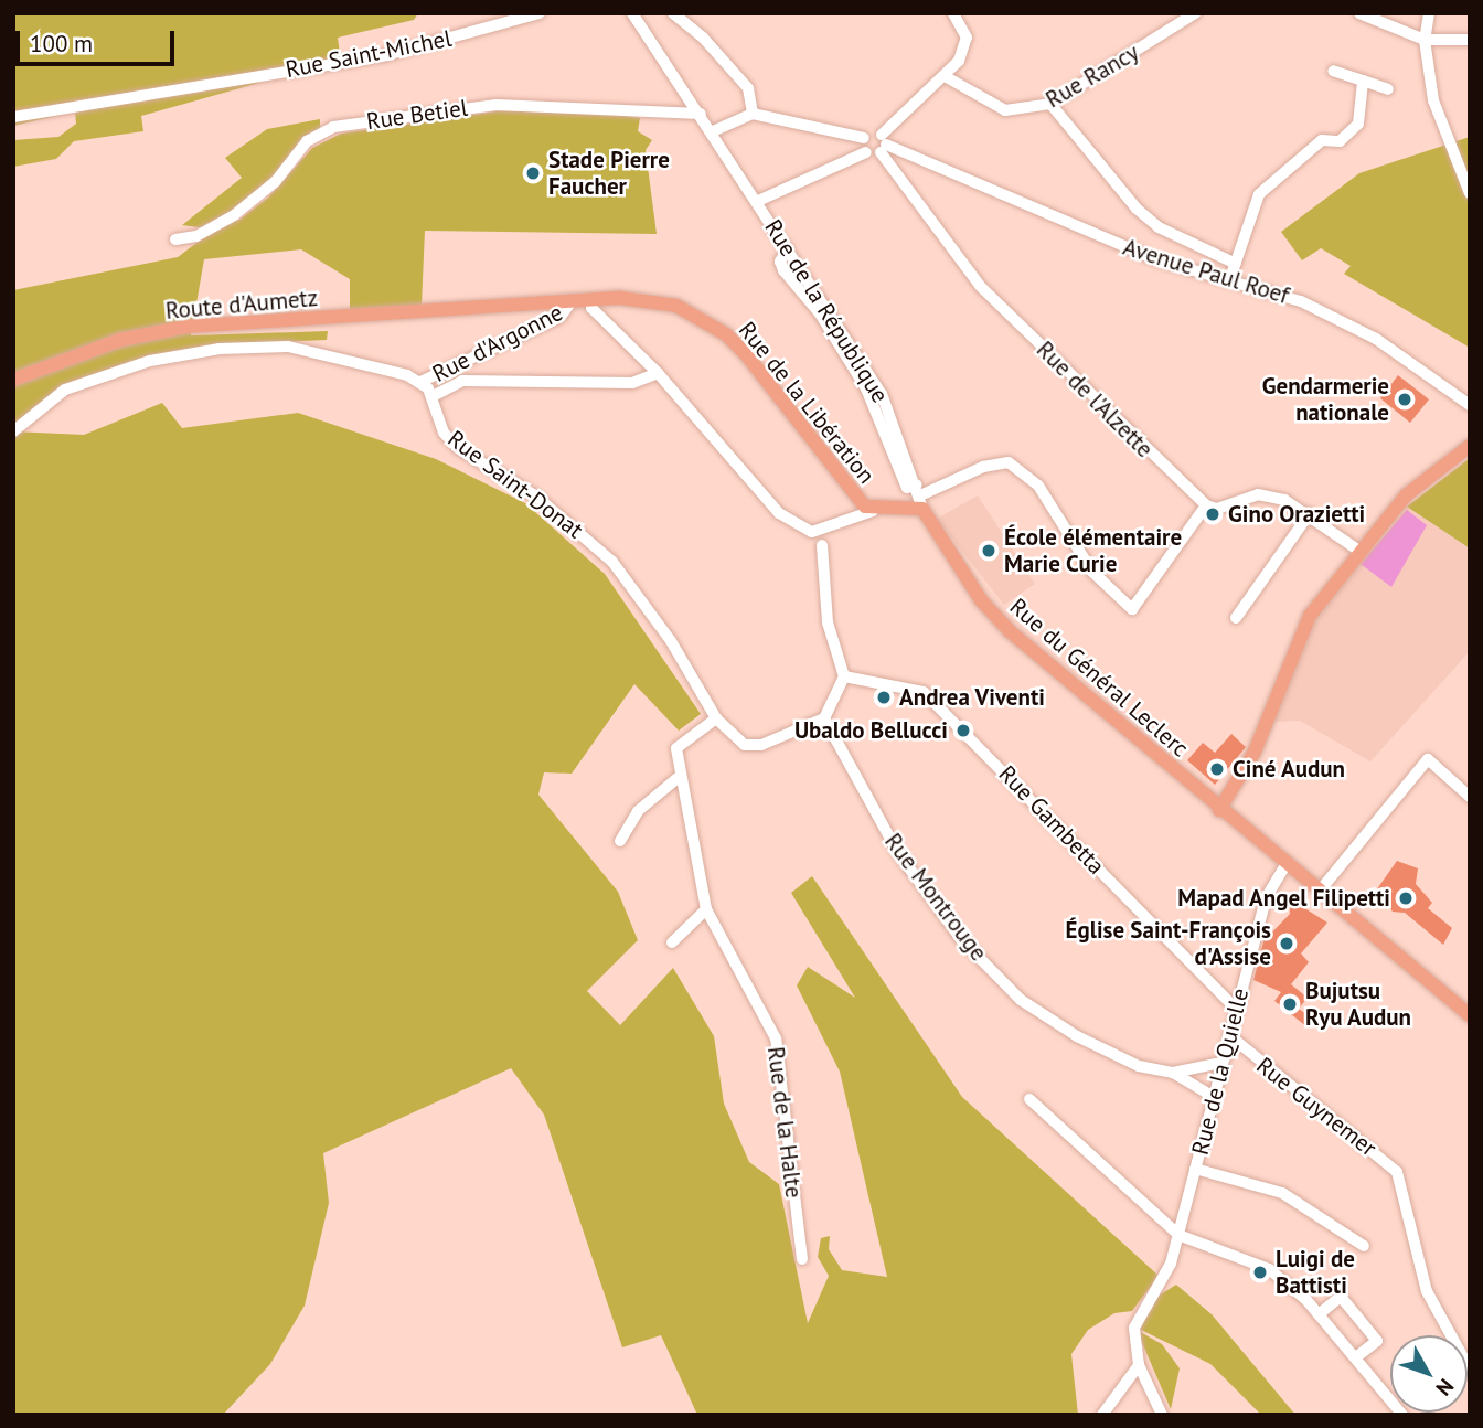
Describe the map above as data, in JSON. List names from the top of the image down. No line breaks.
{"streets":{"main road":["Route d'Aumetz","Rue de la Libération","Rue du Général Leclerc"],"street":["Rue Saint-Michel","Rue Rancy","Rue Betiel","Avenue Paul Roef","Rue de la République","Rue d'Argonne","Rue de l'Alzette","Rue Saint-Donat","Rue Gambetta","Rue Montrouge","Rue de la Quielle","Rue Guynemer","Rue de la Halte"]},"crossings":[["Avenue Paul Roef","Rue de l'Alzette"],["Route d'Aumetz","Rue de la Libération"],["Rue de la République","Rue du Général Leclerc"],["Rue d'Argonne","Rue de la Libération"],["Rue Saint-Donat","Rue de la Halte"],["Rue du Général Leclerc","Rue de la Quielle"],["Rue Gambetta","Rue de la Quielle"],["Rue Montrouge","Rue de la Quielle"],["Rue de la Quielle","Rue Guynemer"]],"places":["Stade Pierre Faucher","Gendarmerie nationale","Gino Orazietti","École élémentaire Marie Curie","Andrea Viventi","Ubaldo Bellucci","Ciné Audun","Mapad Angel Filipetti","Église Saint-François d'Assise","Bujutsu Ryu Audun","Luigi de Battisti"],"scale_bar":"100 m","north":"bottom right"}
